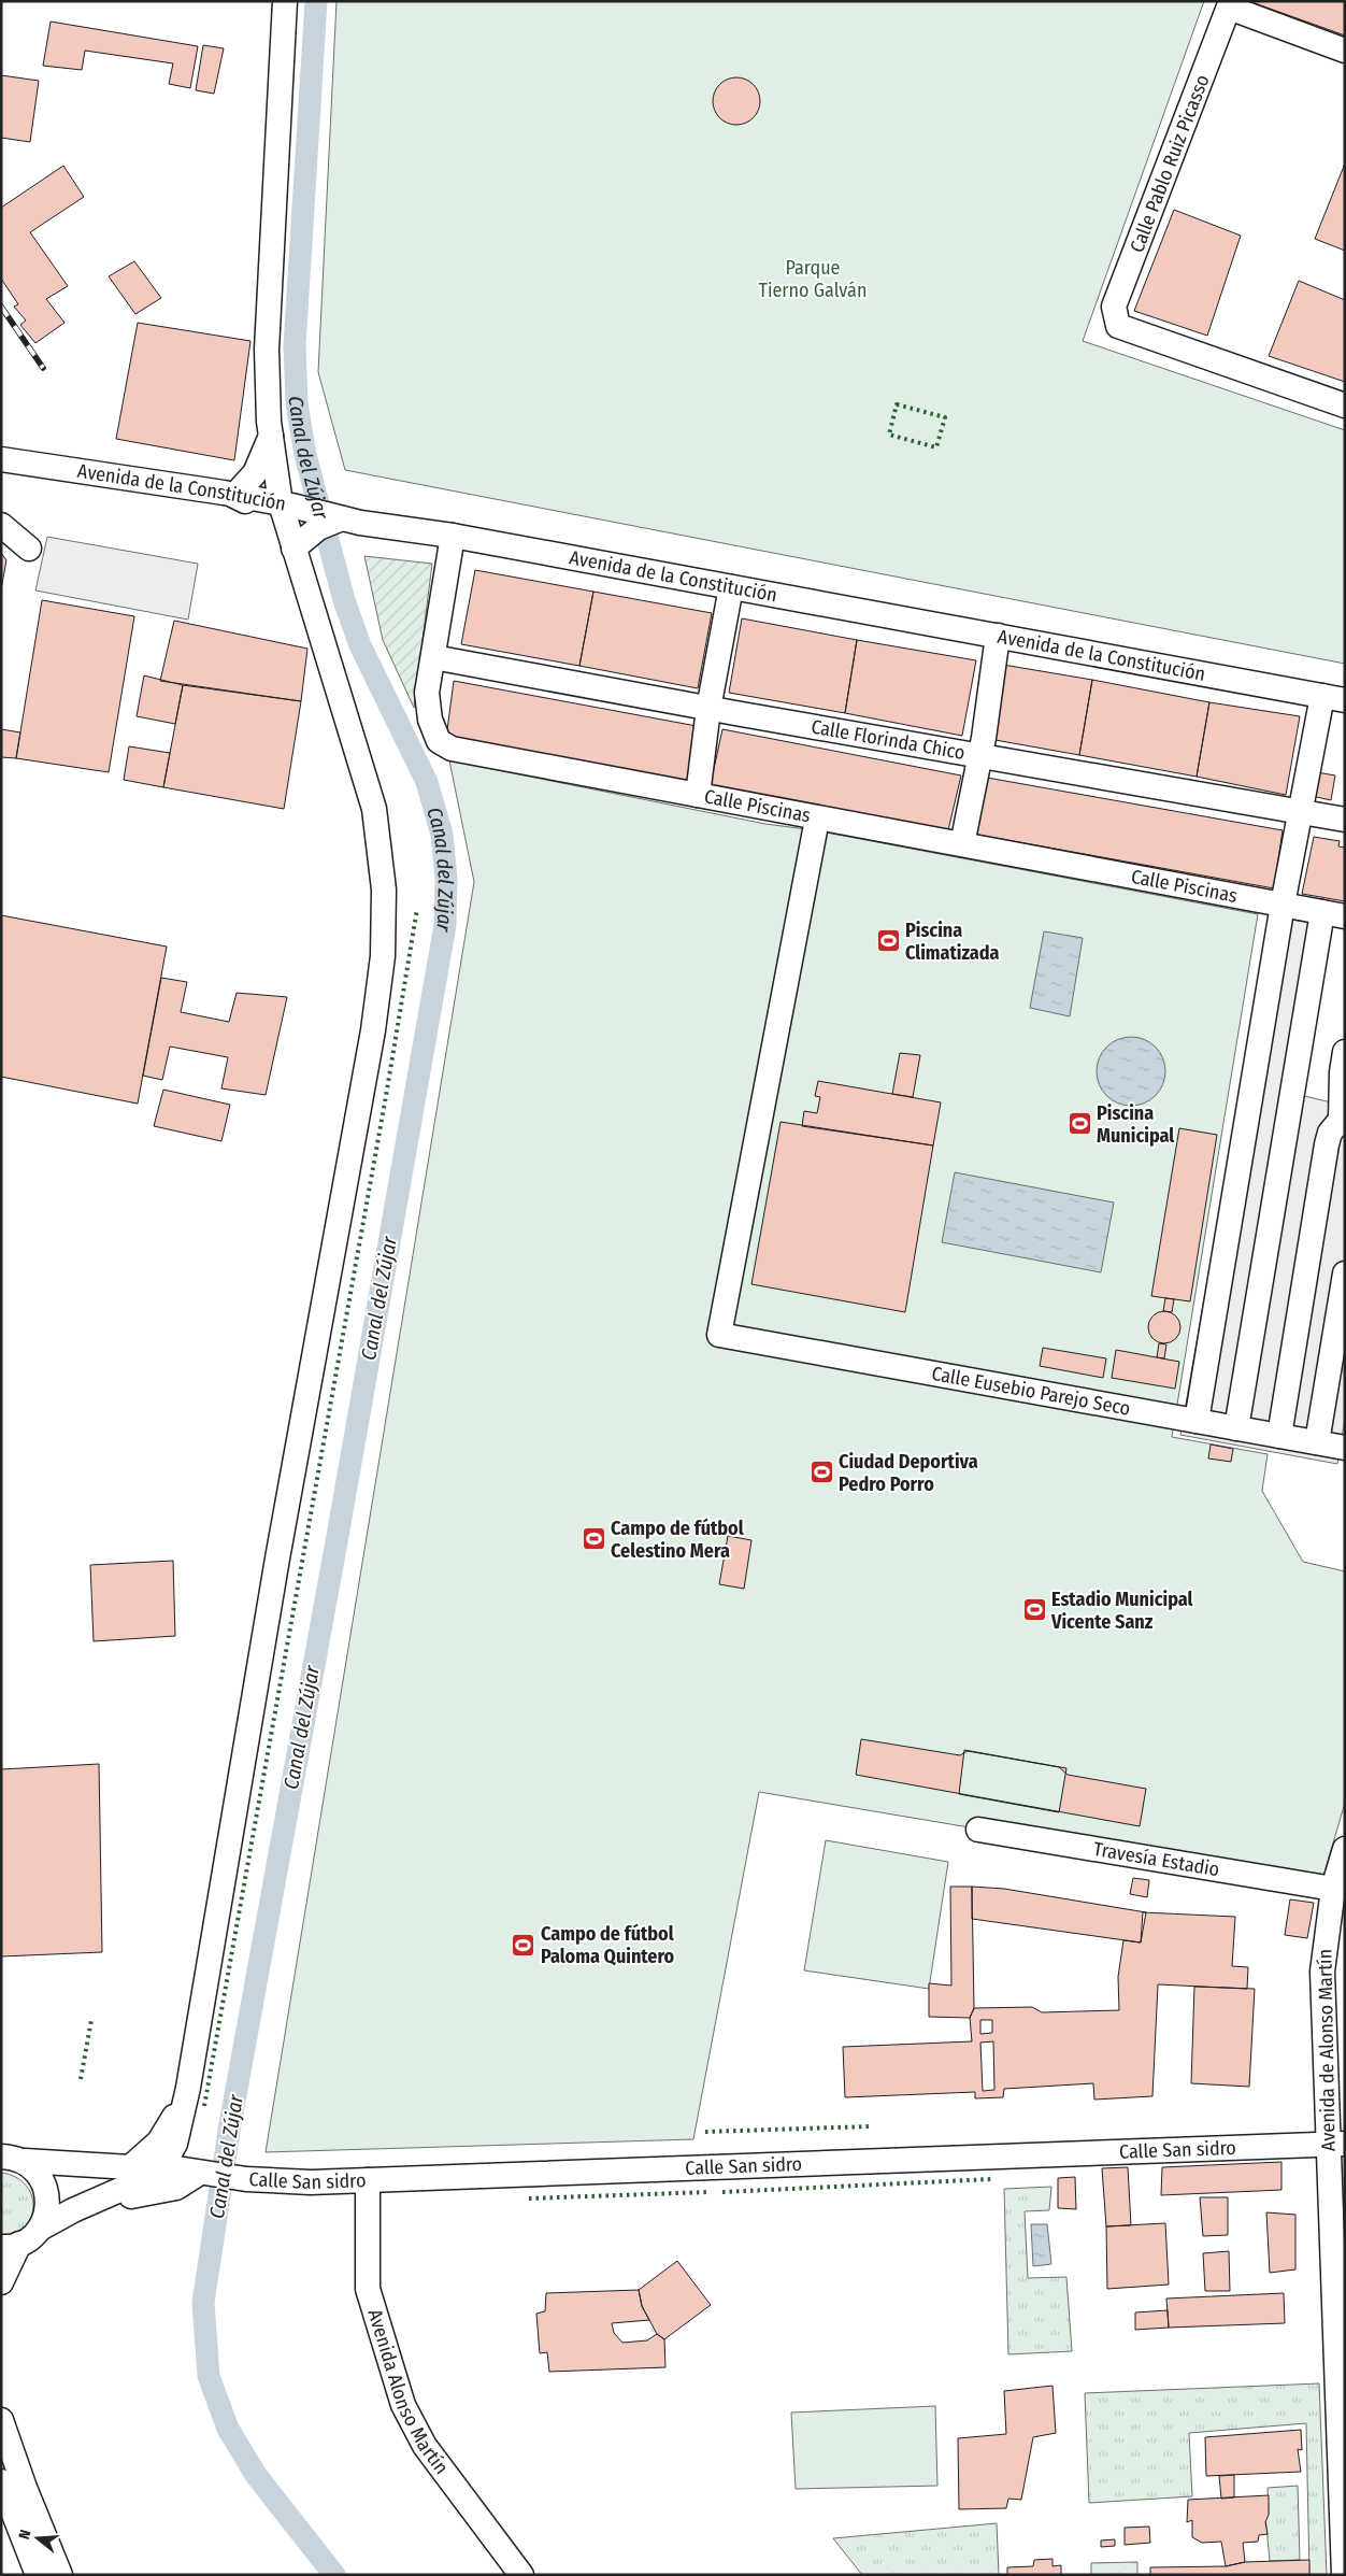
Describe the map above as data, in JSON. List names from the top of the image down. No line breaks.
{"streets":{"street":["Calle Pablo Ruiz Picasso","Avenida de la Constitución","Calle Florinda Chico","Calle Piscinas","Calle Eusebio Parejo Seco","Travesía Estadio","Avenida de Alonso Martín","Calle San sidro","Avenida Alonso Martín"]},"crossings":[["Avenida de la Constitución","Calle Piscinas"],["Calle Florinda Chico","Calle Piscinas"],["Travesía Estadio","Avenida de Alonso Martín"],["Avenida de Alonso Martín","Calle San sidro"],["Calle San sidro","Avenida Alonso Martín"]],"water":["Canal del Zújar"],"parks":["Parque Tierno Galván"],"places":{"sports":["Piscina Climatizada","Piscina Municipal","Ciudad Deportiva Pedro Porro","Campo de fútbol Celestino Mera","Estadio Municipal Vicente Sanz","Campo de fútbol Paloma Quintero"]},"north":"left"}
